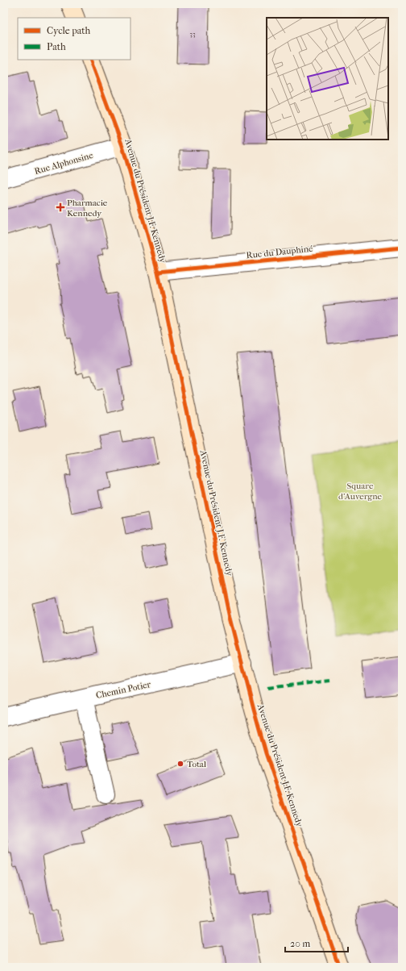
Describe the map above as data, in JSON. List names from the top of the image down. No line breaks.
{"streets":{"street":["Rue Alphonsine","Avenue du Président J.F. Kennedy","Rue du Dauphiné","Chemin Potier"]},"crossings":[["Rue Alphonsine","Avenue du Président J.F. Kennedy"],["Avenue du Président J.F. Kennedy","Rue du Dauphiné"],["Avenue du Président J.F. Kennedy","Chemin Potier"]],"parks":["Square d'Auvergne"],"places":{"health":["Pharmacie Kennedy"],"other":["Total"]},"house_numbers":["33"],"legend":["Cycle path","Path"],"scale_bar":"20 m"}
